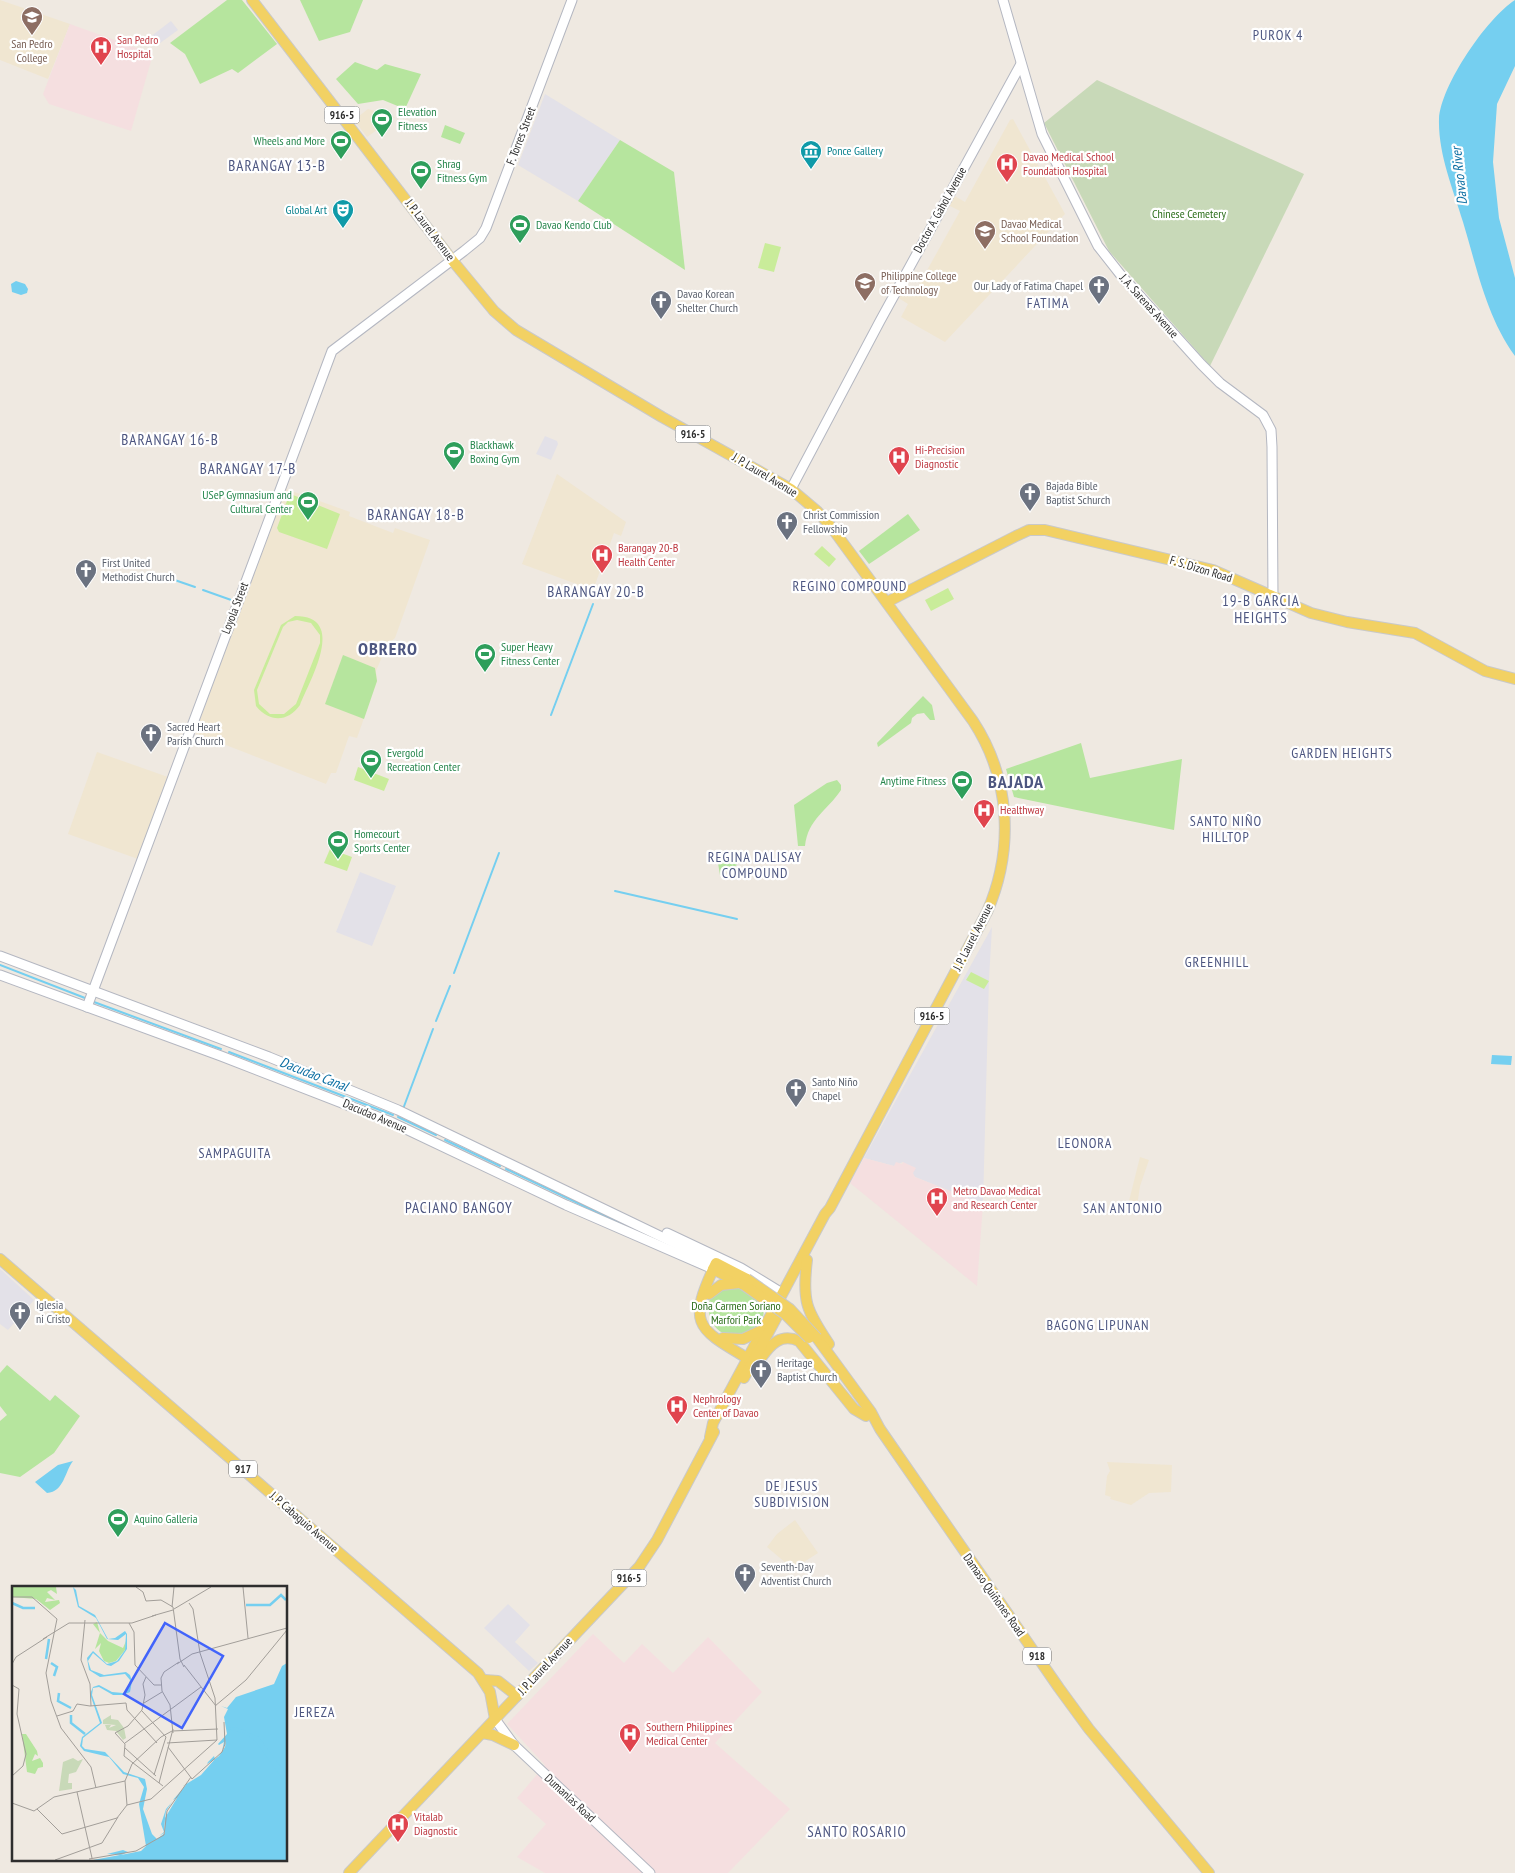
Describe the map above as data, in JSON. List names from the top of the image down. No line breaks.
{"streets":{"main road":["916-5","F. Torres Street","Doctor A. Gahol Avenue","J. P. Laurel Avenue","J. A. Sarenas Avenue","F. S. Dizon Road","Loyola Street","Dacudao Avenue","917","J. P. Cabaguio Avenue","Damaso Quiñones Road","918","Dumanlas Road"]},"crossings":[["F. Torres Street","J. P. Laurel Avenue"],["F. Torres Street","Loyola Street"],["Doctor A. Gahol Avenue","J. P. Laurel Avenue"],["Doctor A. Gahol Avenue","J. A. Sarenas Avenue"],["J. P. Laurel Avenue","F. S. Dizon Road"],["J. P. Laurel Avenue","Loyola Street"],["J. P. Laurel Avenue","Dacudao Avenue"],["J. P. Laurel Avenue","Dumanlas Road"],["J. A. Sarenas Avenue","F. S. Dizon Road"],["Loyola Street","Dacudao Avenue"],["Dacudao Avenue","Damaso Quiñones Road"]],"districts":["PUROK 4","BARANGAY 13-B","FATIMA","BARANGAY 16-B","BARANGAY 17-B","BARANGAY 18-B","REGINO COMPOUND","BARANGAY 20-B","19-B GARCIA HEIGHTS","OBRERO","GARDEN HEIGHTS","BAJADA","SANTO NIÑO HILLTOP","REGINA DALISAY COMPOUND","GREENHILL","LEONORA","SAMPAGUITA","PACIANO BANGOY","SAN ANTONIO","BAGONG LIPUNAN","DE JESUS SUBDIVISION","JEREZA","SANTO ROSARIO"],"water":["Davao River","Dacudao Canal"],"parks":["Chinese Cemetery","Doña Carmen Soriano Marfori Park"],"places":{"school or university":["San Pedro College","Davao Medical School Foundation","Philippine College of Technology"],"hospital":["San Pedro Hospital","Davao Medical School Foundation Hospital","Hi-Precision Diagnostic","Barangay 20-B Health Center","Healthway","Metro Davao Medical and Research Center","Nephrology Center of Davao","Southern Philippines Medical Center","Vitalab Diagnostic"],"sports":["Elevation Fitness","Wheels and More","Shrag Fitness Gym","Davao Kendo Club","Blackhawk Boxing Gym","USeP Gymnasium and Cultural Center","Super Heavy Fitness Center","Evergold Recreation Center","Anytime Fitness","Homecourt Sports Center","Aquino Galleria"],"museum":["Ponce Gallery"],"theatre":["Global Art"],"church":["Our Lady of Fatima Chapel","Davao Korean Shelter Church","Bajada Bible Baptist Schurch","Christ Commission Fellowship","First United Methodist Church","Sacred Heart Parish Church","Santo Niño Chapel","Iglesia ni Cristo","Heritage Baptist Church","Seventh-Day Adventist Church"]}}
